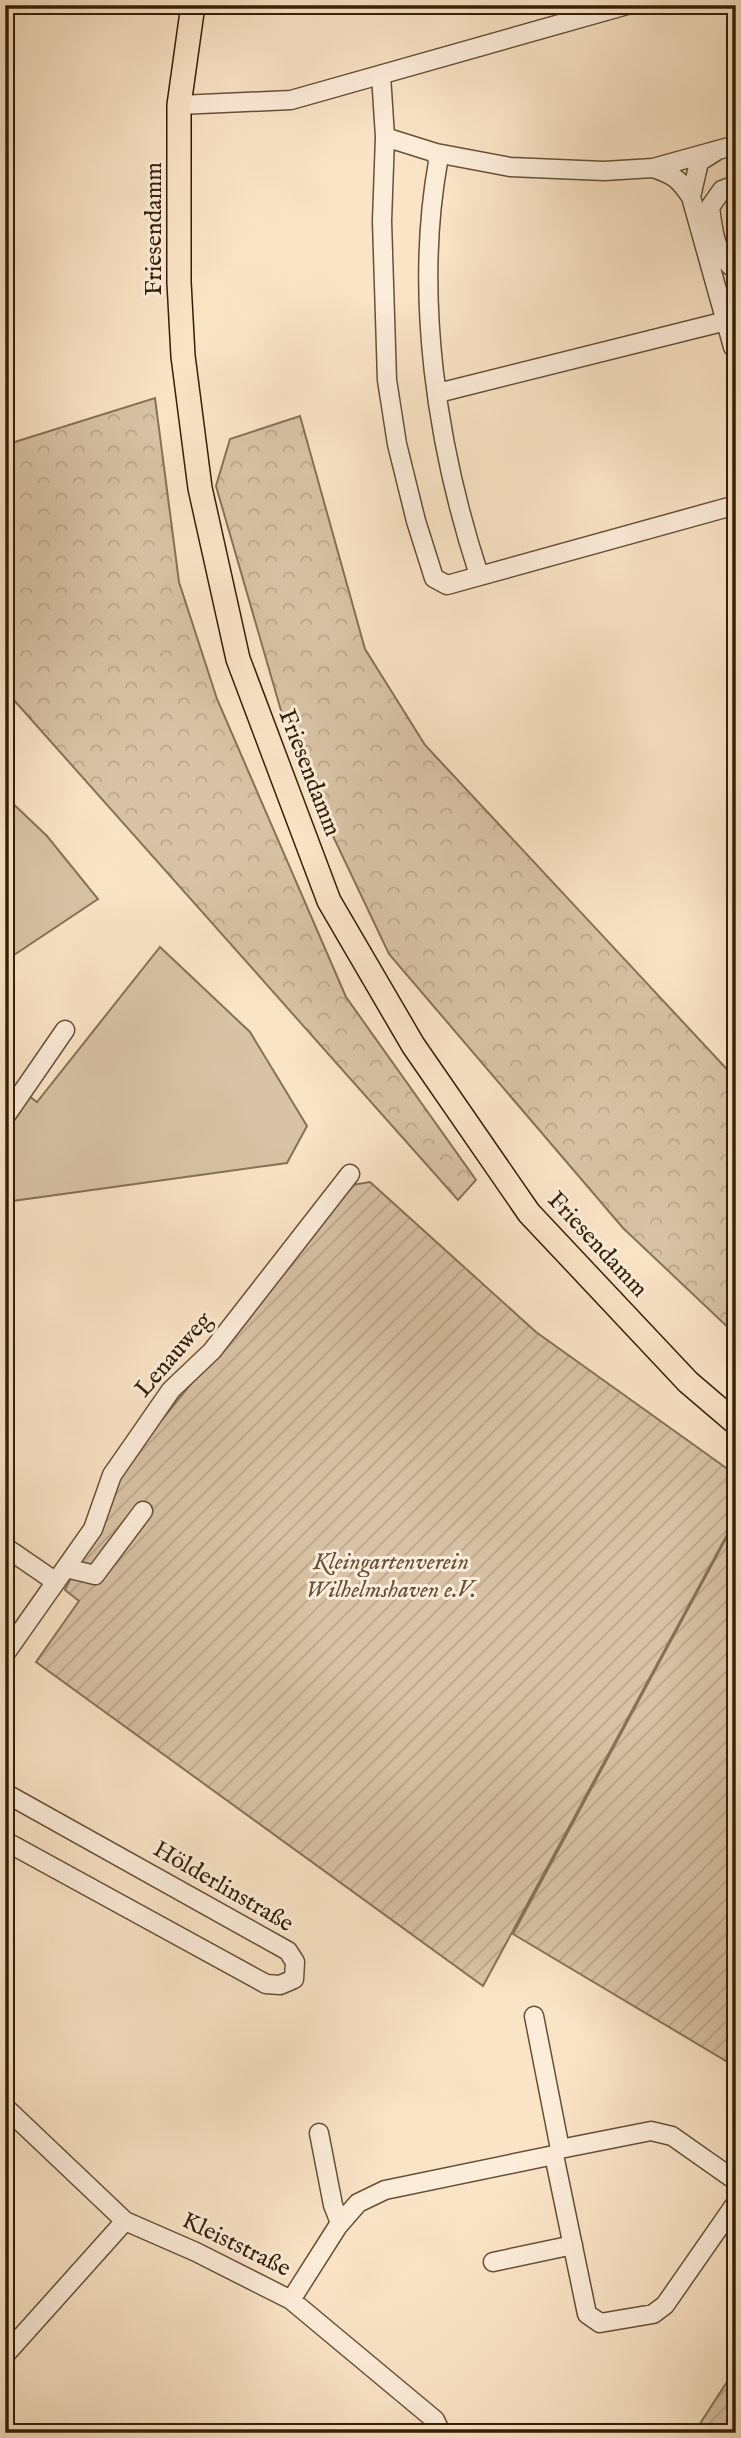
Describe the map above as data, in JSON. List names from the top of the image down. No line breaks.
{"streets":{"main road":["Friesendamm"],"street":["Lenauweg","Hölderlinstraße","Kleiststraße"]},"parks":["Kleingartenverein Wilhelmshaven e.V."]}
